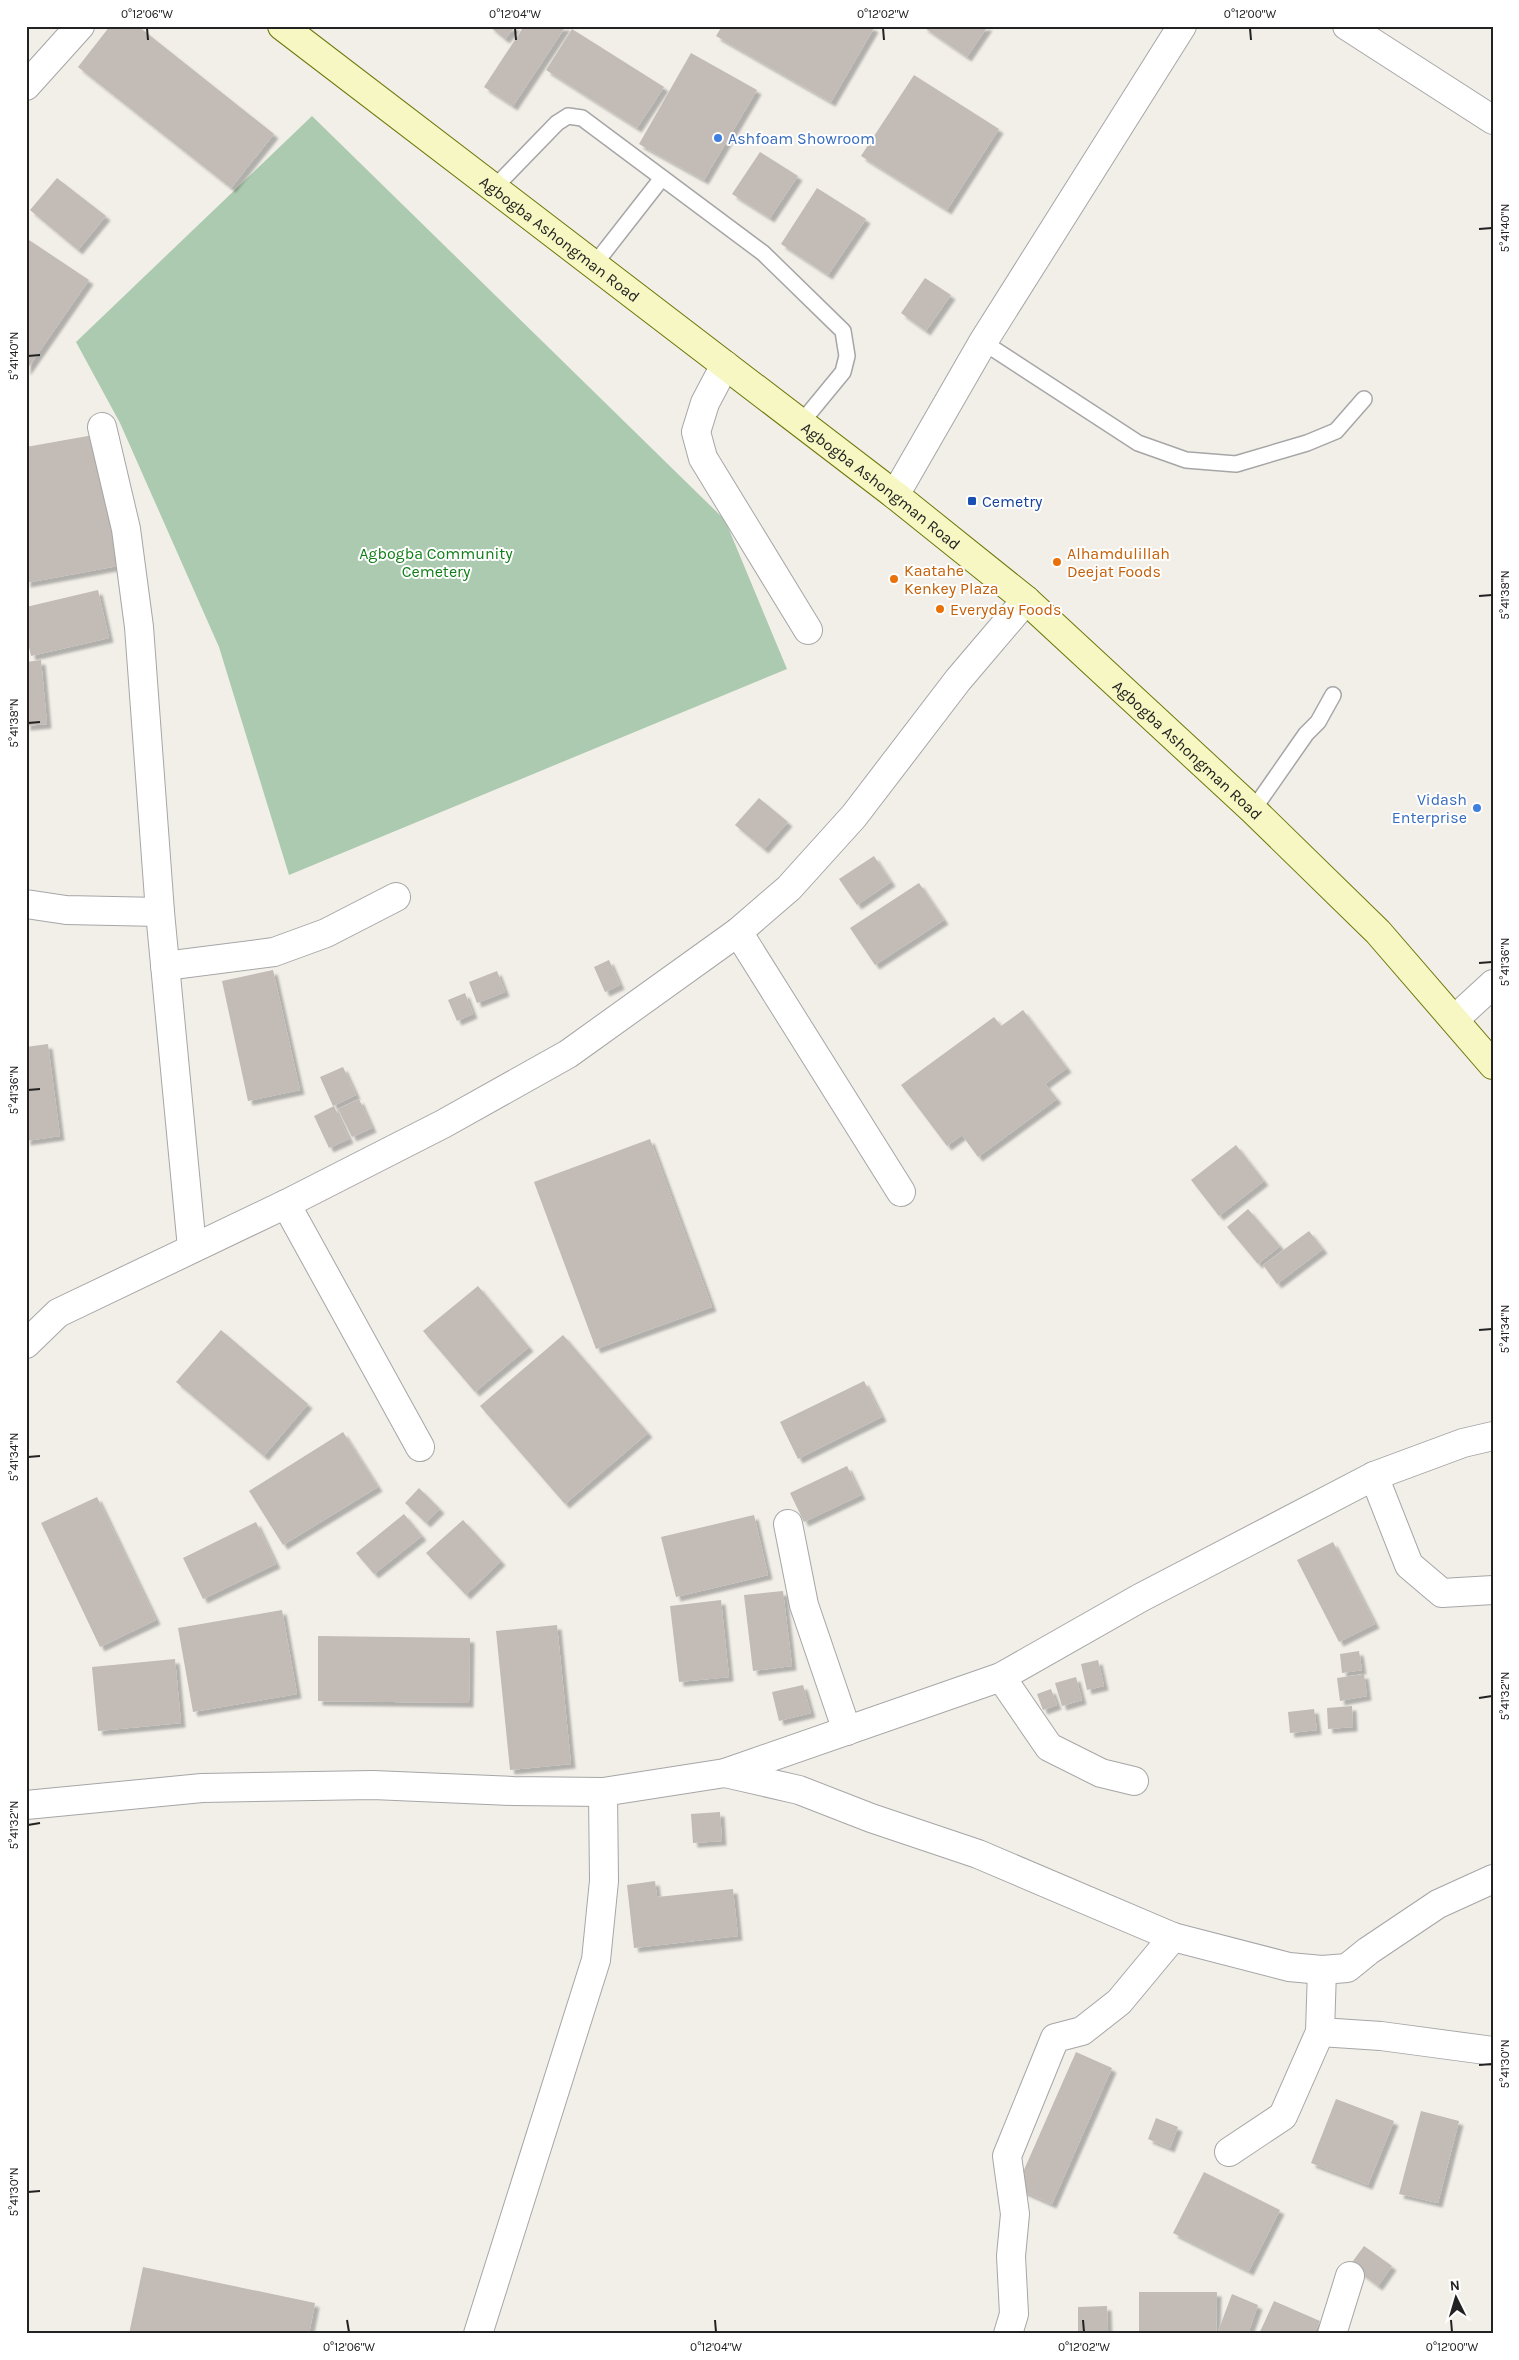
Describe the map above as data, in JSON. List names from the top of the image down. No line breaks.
{"streets":{"street":["Agbogba Ashongman Road"]},"parks":["Agbogba Community Cemetery"],"places":{"other":["Ashfoam Showroom","Alhamdulillah Deejat Foods","Kaatahe Kenkey Plaza","Everyday Foods","Vidash Enterprise"],"transit":["Cemetry"]},"north":"top","coordinates":["0°12'06\"W","0°12'04\"W","0°12'02\"W","0°12'00\"W","5°41'40\"N","5°41'38\"N","5°41'36\"N","5°41'34\"N","5°41'32\"N","5°41'30\"N"]}
